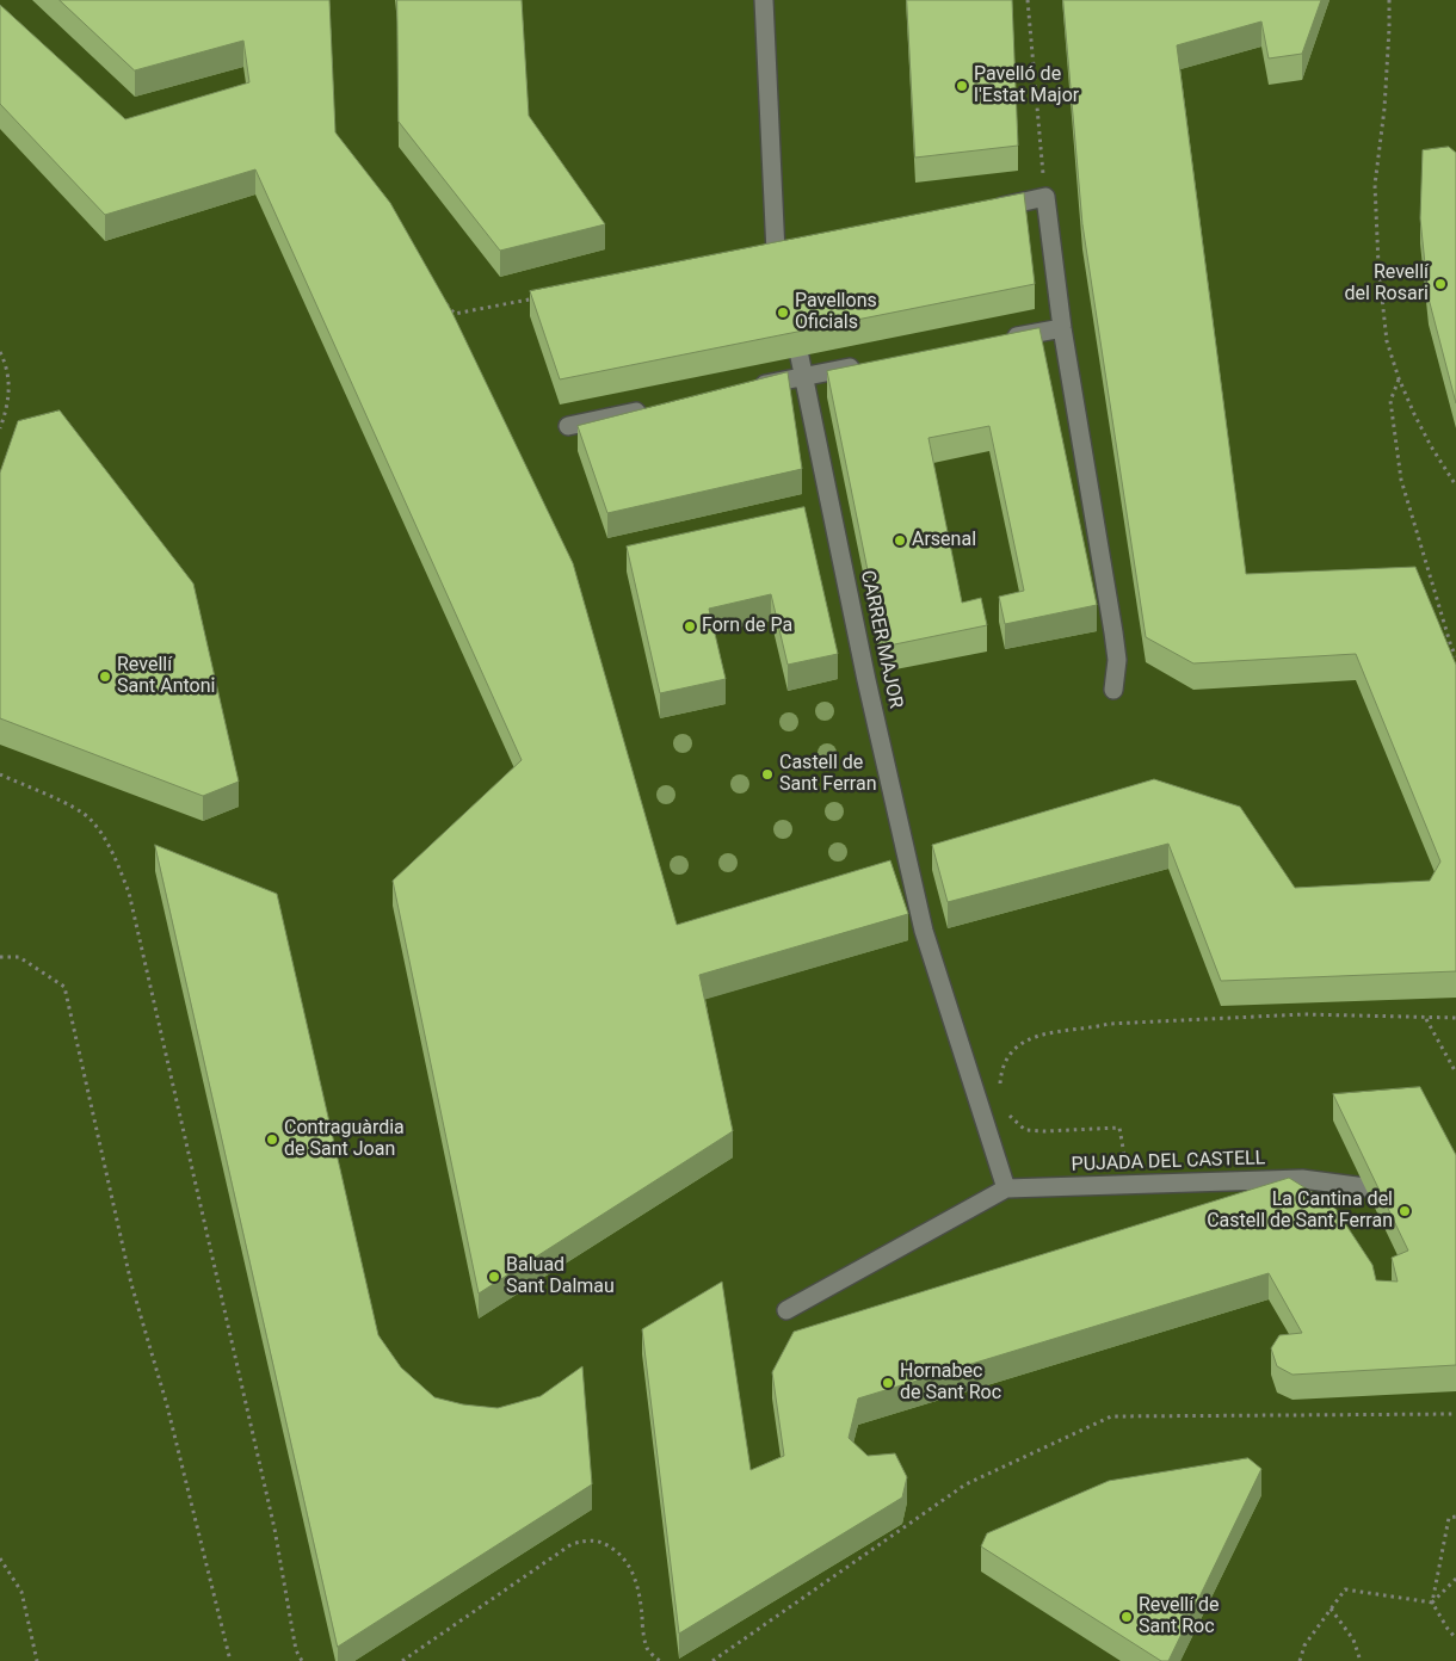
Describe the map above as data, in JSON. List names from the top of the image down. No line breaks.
{"streets":{"lane":["CARRER MAJOR","PUJADA DEL CASTELL"]},"crossings":[["CARRER MAJOR","PUJADA DEL CASTELL"]],"places":["Pavelló de l'Estat Major","Revellí del Rosari","Pavellons Oficials","Arsenal","Forn de Pa","Revellí Sant Antoni","Castell de Sant Ferran","Contraguàrdia de Sant Joan","La Cantina del Castell de Sant Ferran","Baluad Sant Dalmau","Hornabec de Sant Roc","Revellí de Sant Roc"]}
